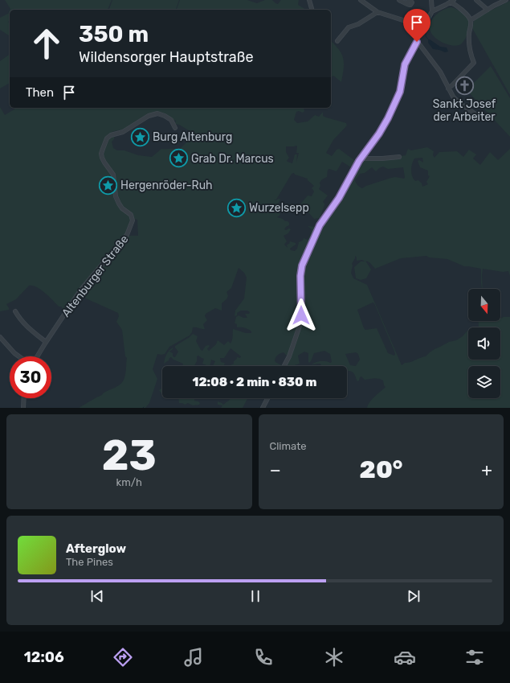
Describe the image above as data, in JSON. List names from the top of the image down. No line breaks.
{"streets":{"street":["Altenburger Straße"]},"places":{"church":["Sankt Josef der Arbeiter"],"place":["Burg Altenburg","Grab Dr. Marcus","Hergenröder-Ruh","Wurzelsepp"]},"north":"bottom","page":{"turn":["350 m","Wildensorger Hauptstraße"],"then":"Then","limit":"30","trip":"12:08 · 2 min · 830 m","tile":[["23","km/h"],"Climate"],"heat":["−","20°","+"],"song":["Afterglow","The Pines"],"tabs":"12:06"}}
